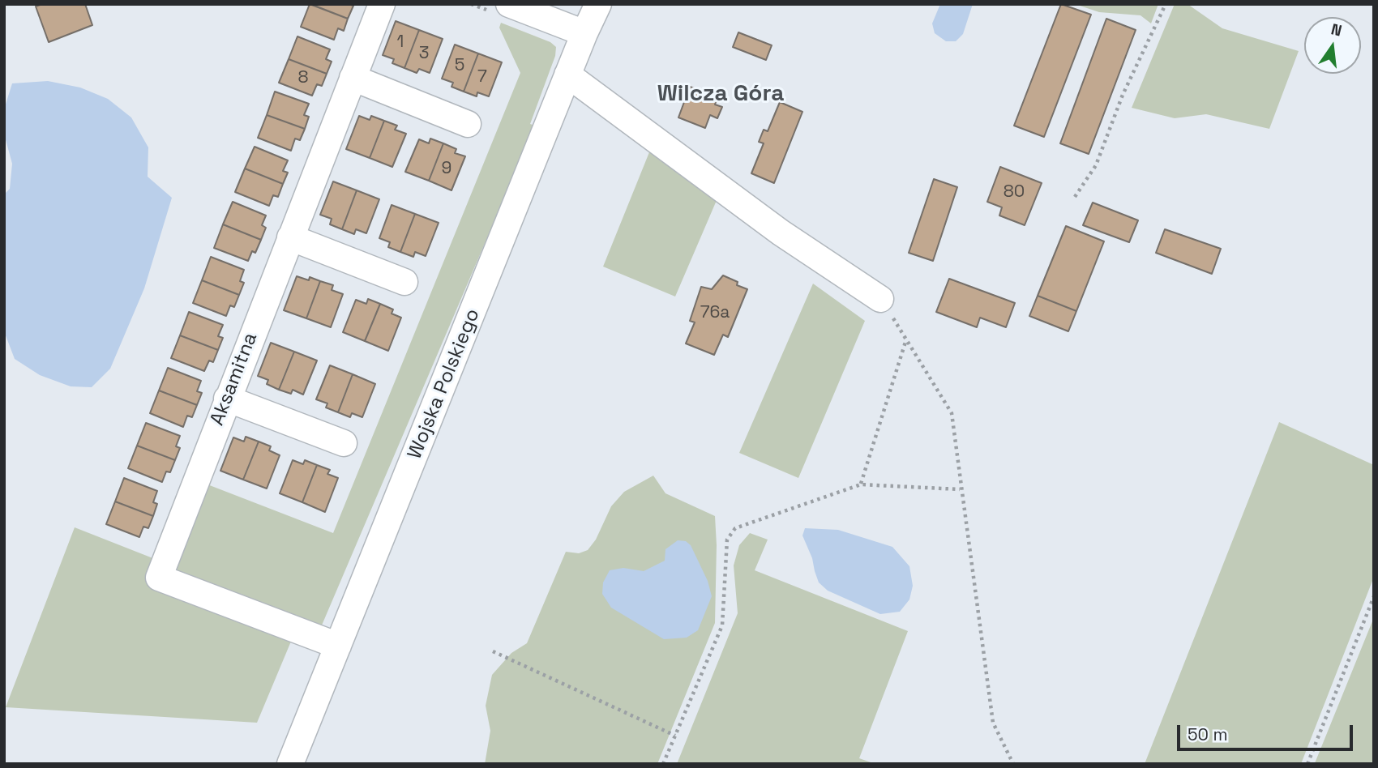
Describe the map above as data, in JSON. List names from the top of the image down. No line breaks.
{"streets":{"street":["Aksamitna","Wojska Polskiego"]},"crossings":[["Aksamitna","Wojska Polskiego"]],"districts":["Wilcza Góra"],"house_numbers":["1","3","5","7","8","9","80","76a"],"scale_bar":"50 m","north":"top"}
